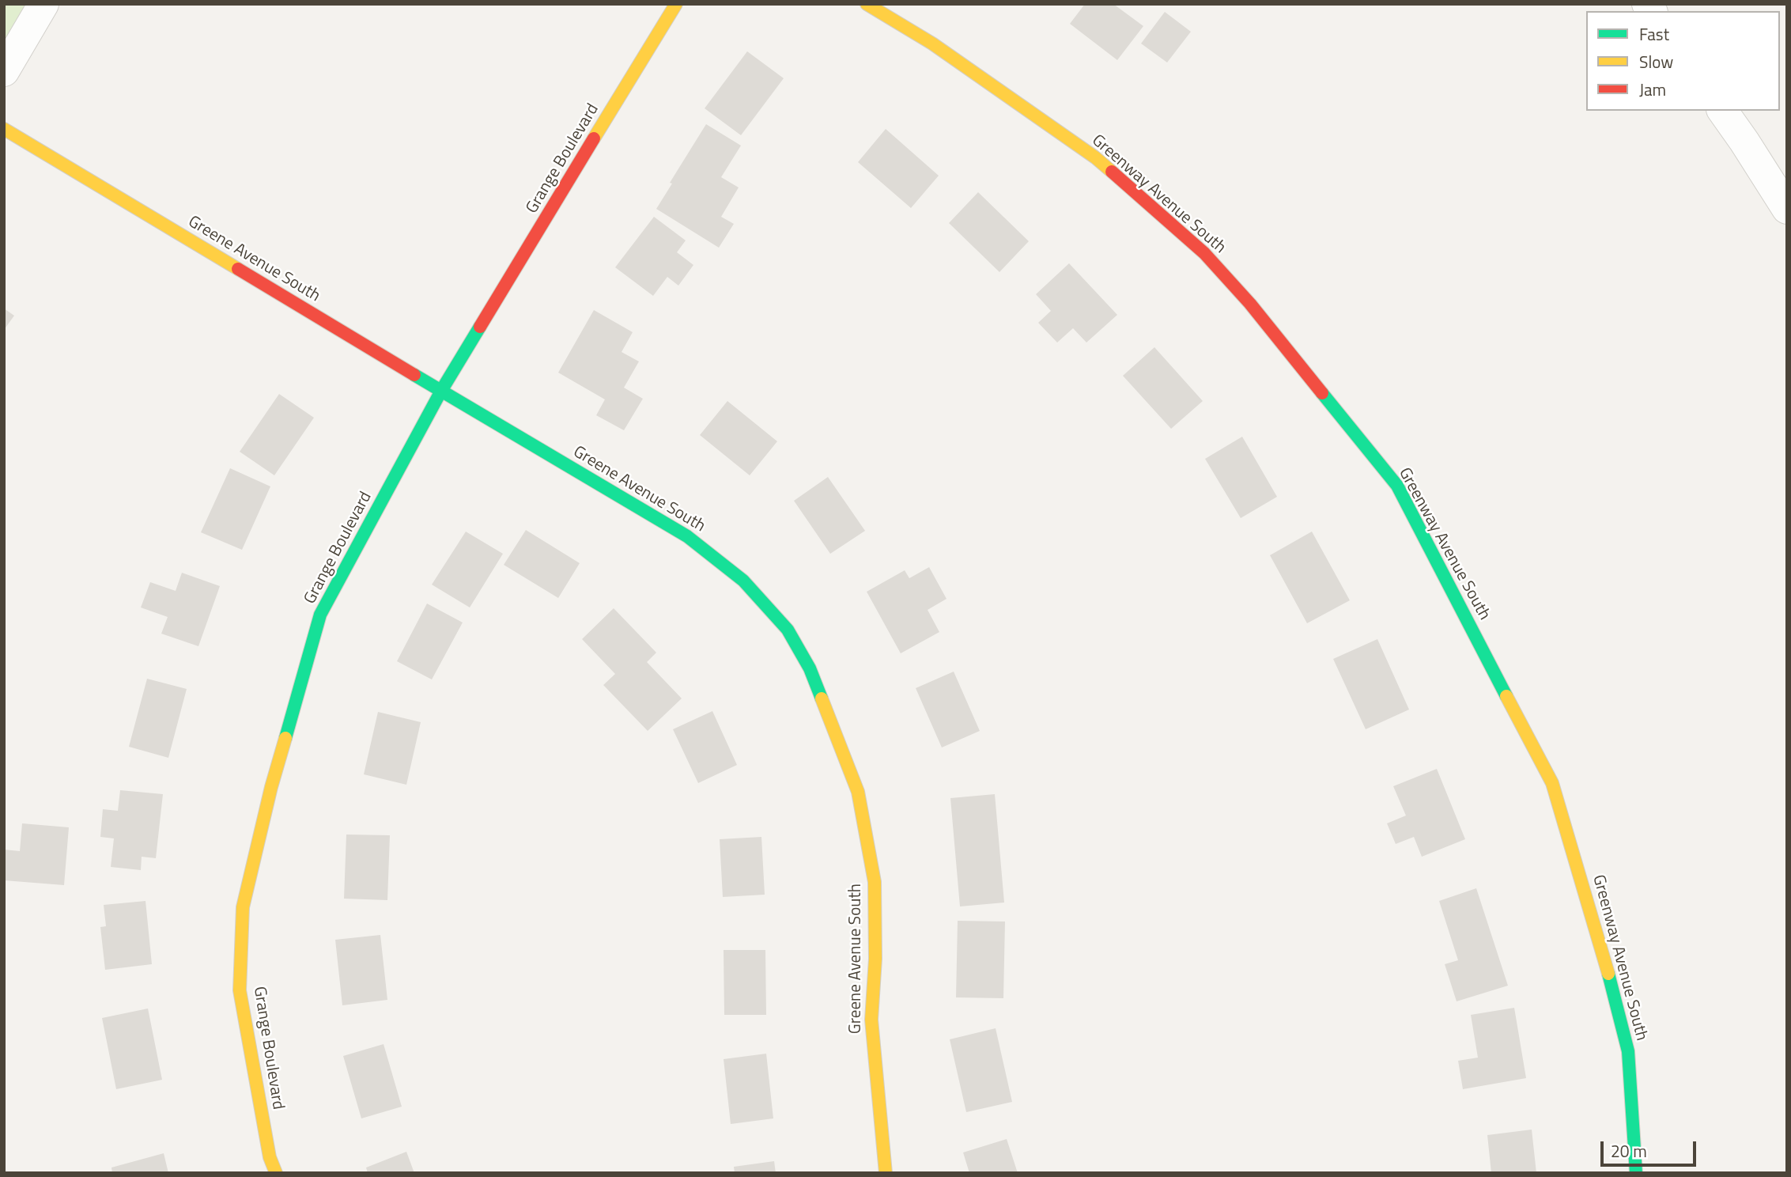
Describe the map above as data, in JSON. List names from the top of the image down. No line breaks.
{"streets":{"street":["Grange Boulevard","Greenway Avenue South","Greene Avenue South"]},"crossings":[["Grange Boulevard","Greene Avenue South"]],"legend":["Fast","Slow","Jam"],"scale_bar":"20 m"}
